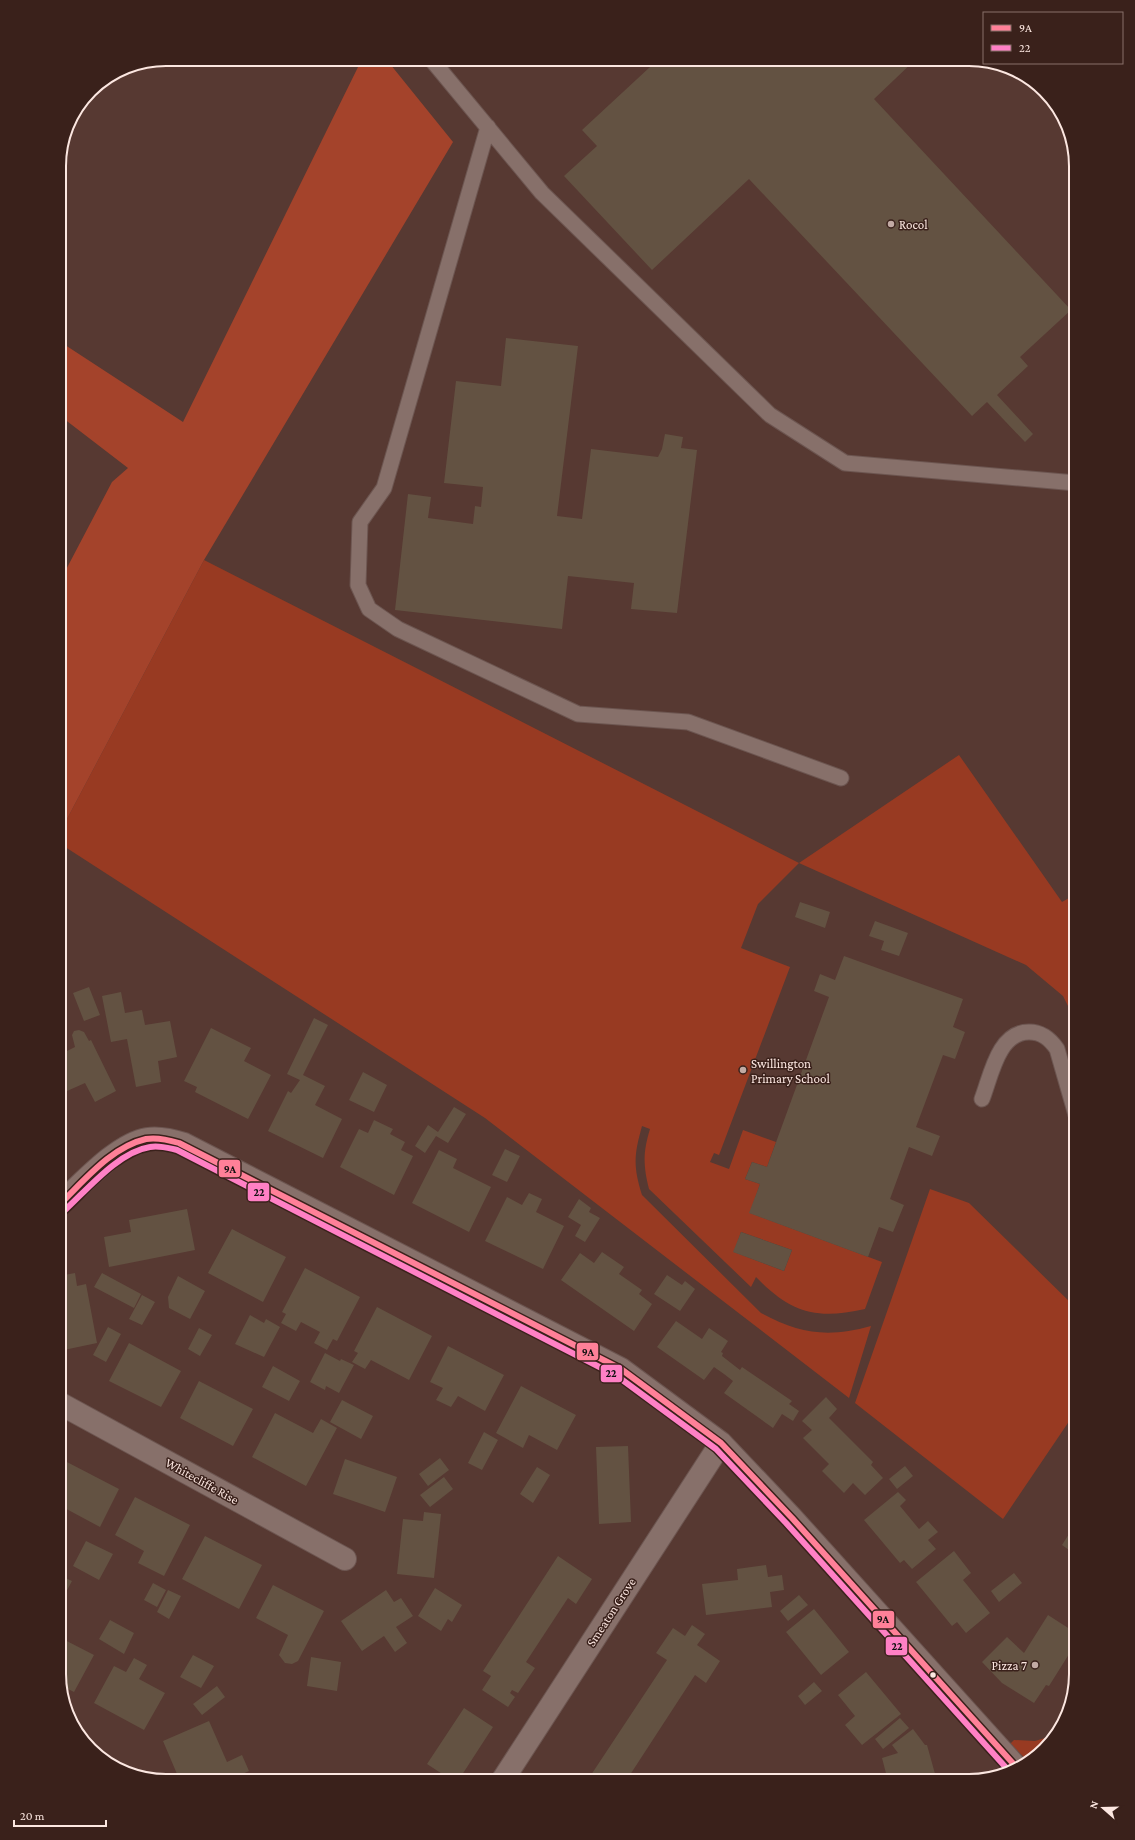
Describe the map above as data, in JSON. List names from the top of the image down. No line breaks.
{"streets":{"street":["Whitecliffe Rise","Smeaton Grove"]},"places":["Rocol","Swillington Primary School","Pizza 7"],"lines":["transit line 9A","transit line 22"],"legend":["9A","22"],"scale_bar":"20 m","north":"left"}
